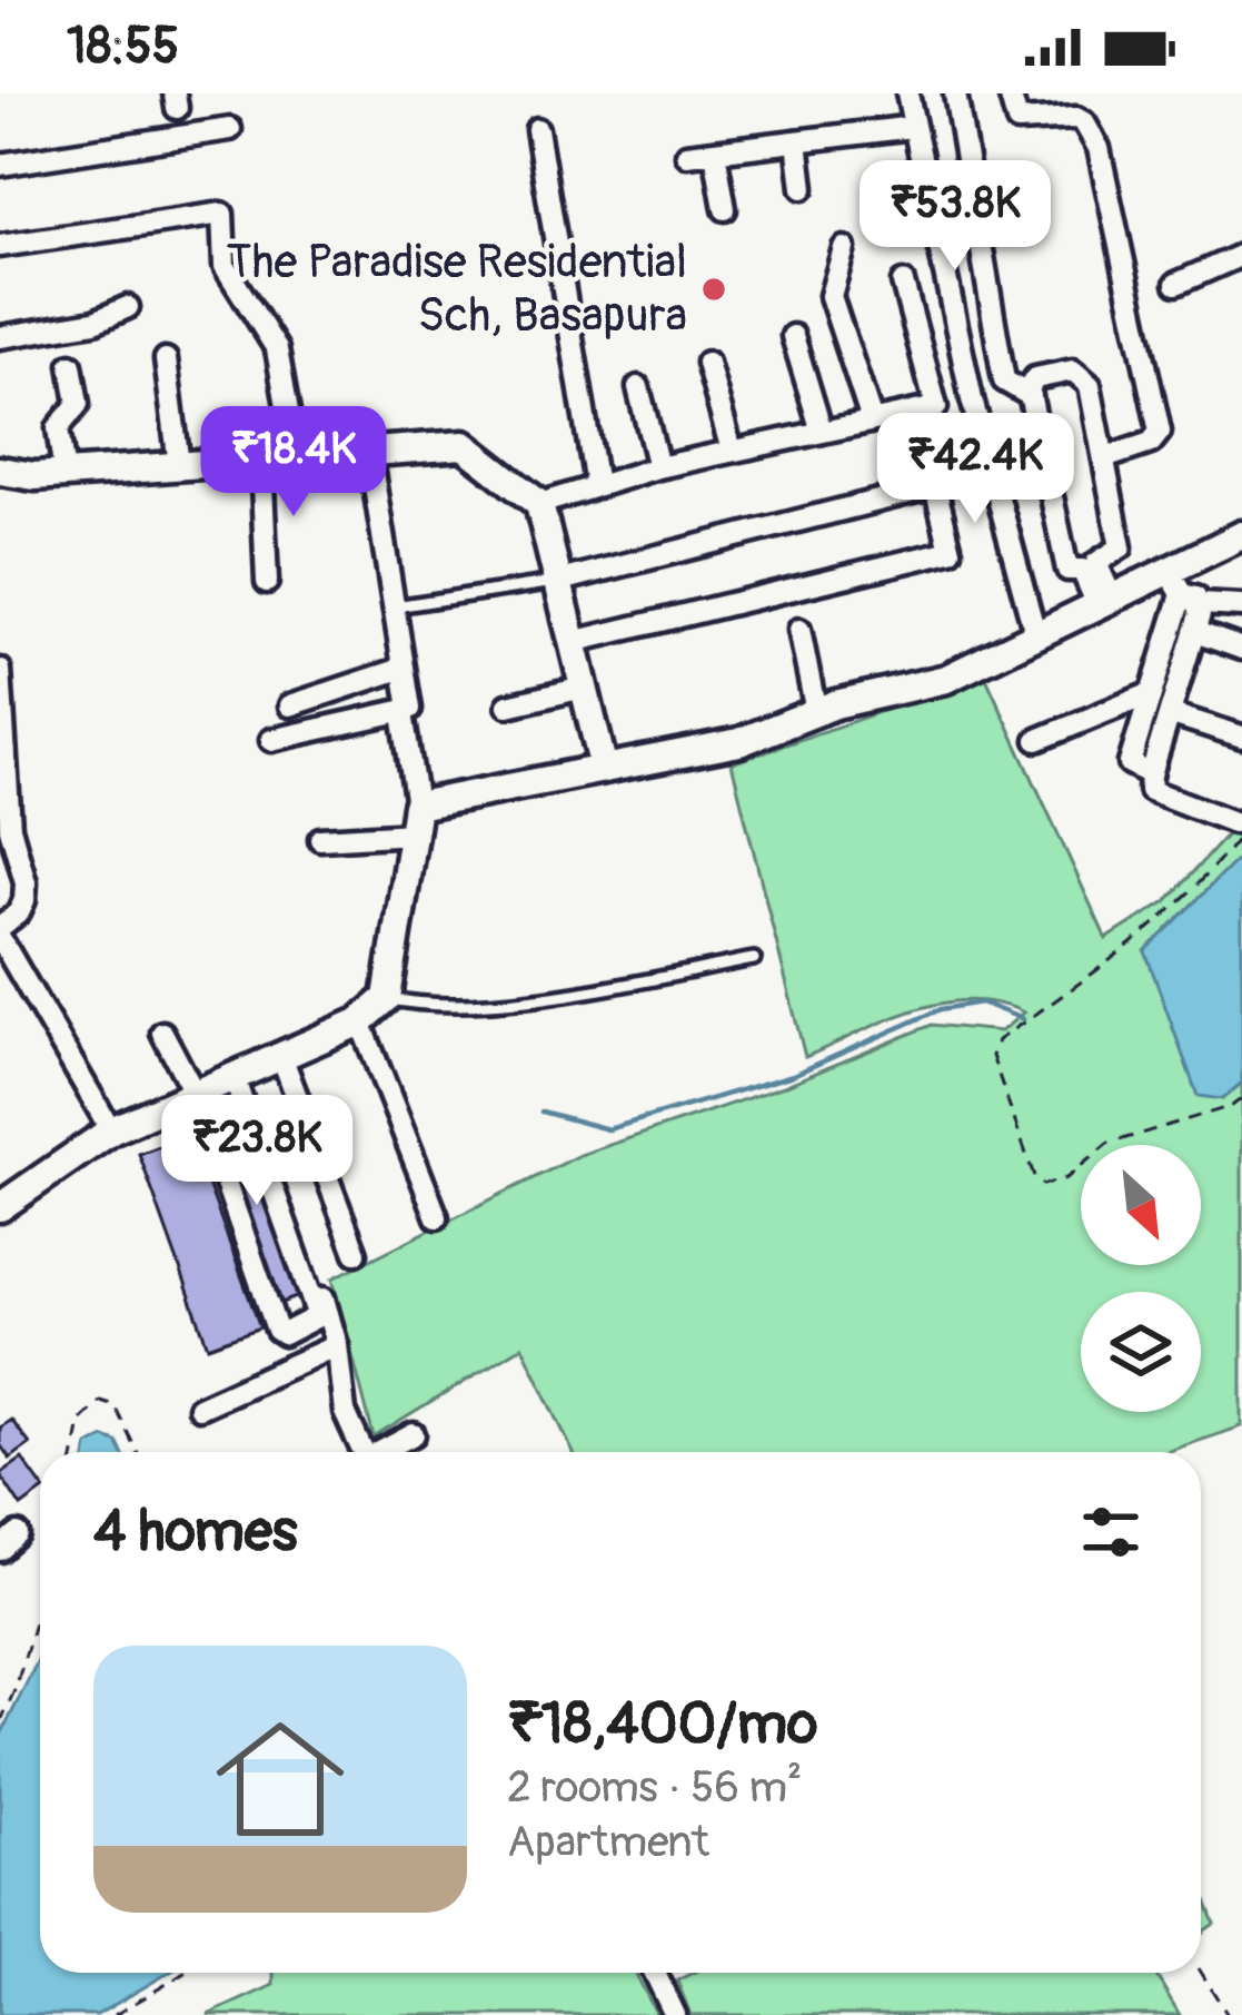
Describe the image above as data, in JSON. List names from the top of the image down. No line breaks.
{"places":["The Paradise Residential Sch, Basapura"],"north":"bottom right","page":{"status":"18:55","price":["₹53.8K","₹18.4K","₹42.4K","₹23.8K"],"heading":"4 homes","list":[{"name":"₹18,400/mo","note":"2 rooms · 56 m² · Apartment"}]}}
